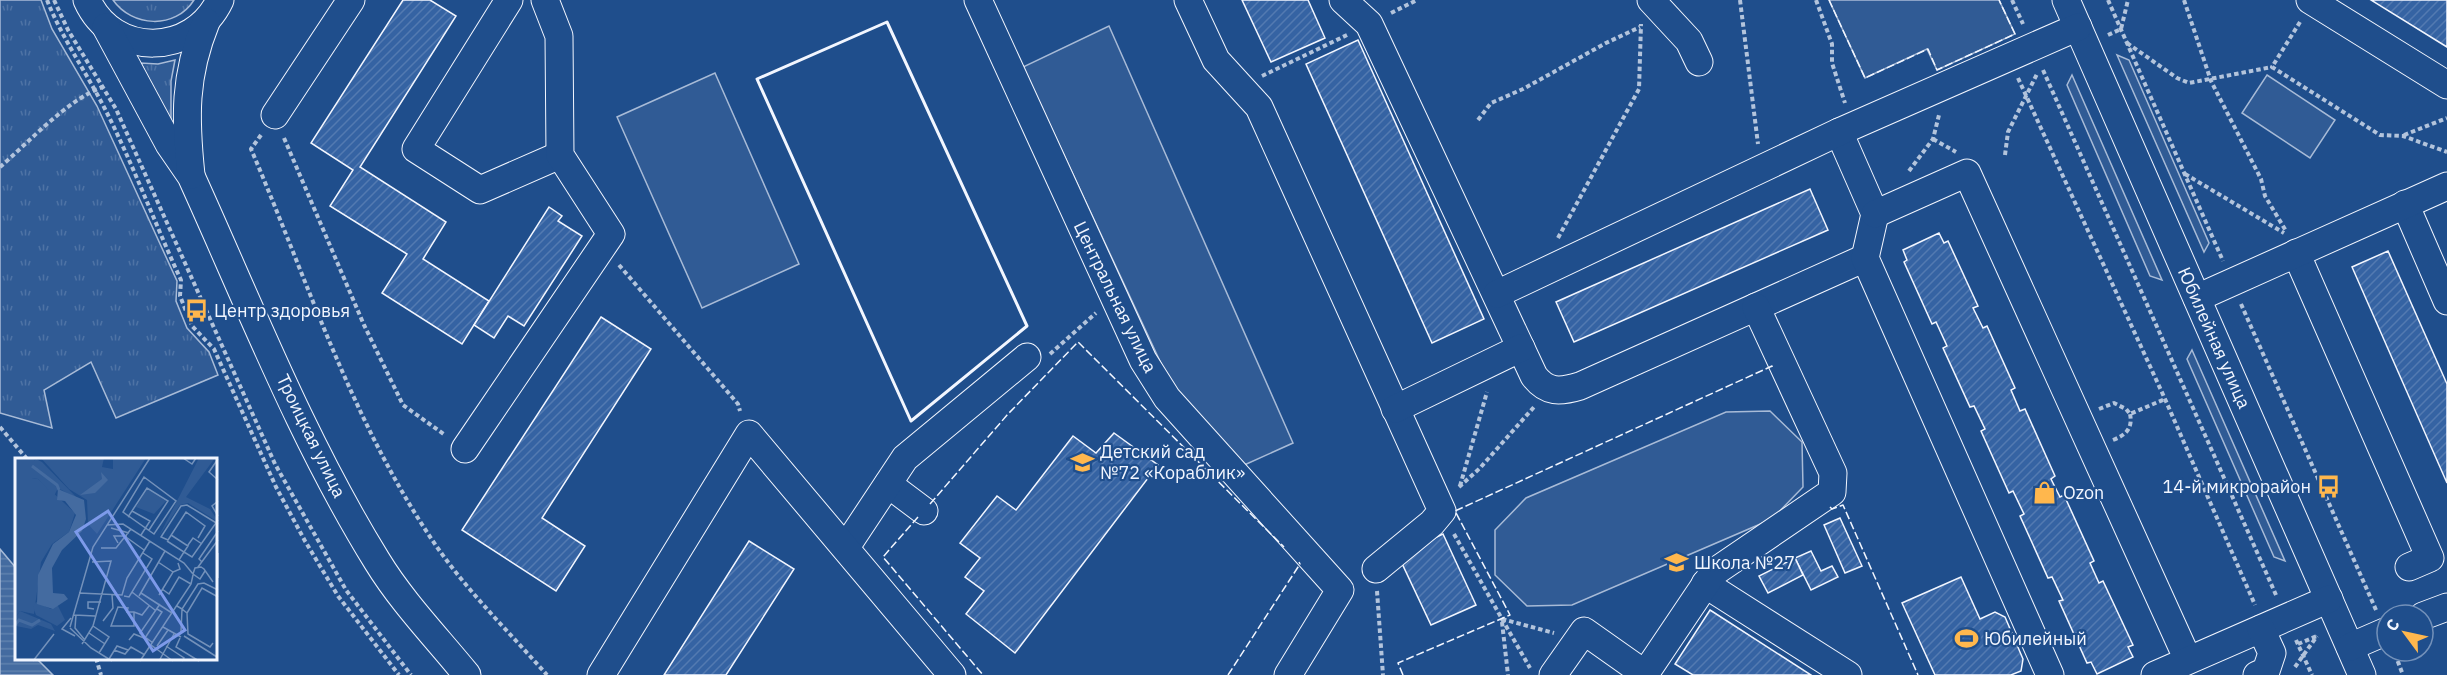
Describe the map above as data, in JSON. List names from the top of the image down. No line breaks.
{"streets":{"street":["Центральная улица","Юбилейная улица","Троицкая улица"]},"places":{"bus stop":["Центр здоровья","14-й микрорайон"],"school or university":["Детский сад №72 «Кораблик»","Школа №27"],"shop":["Ozon"],"sports":["Юбилейный"]},"north":"top left"}
